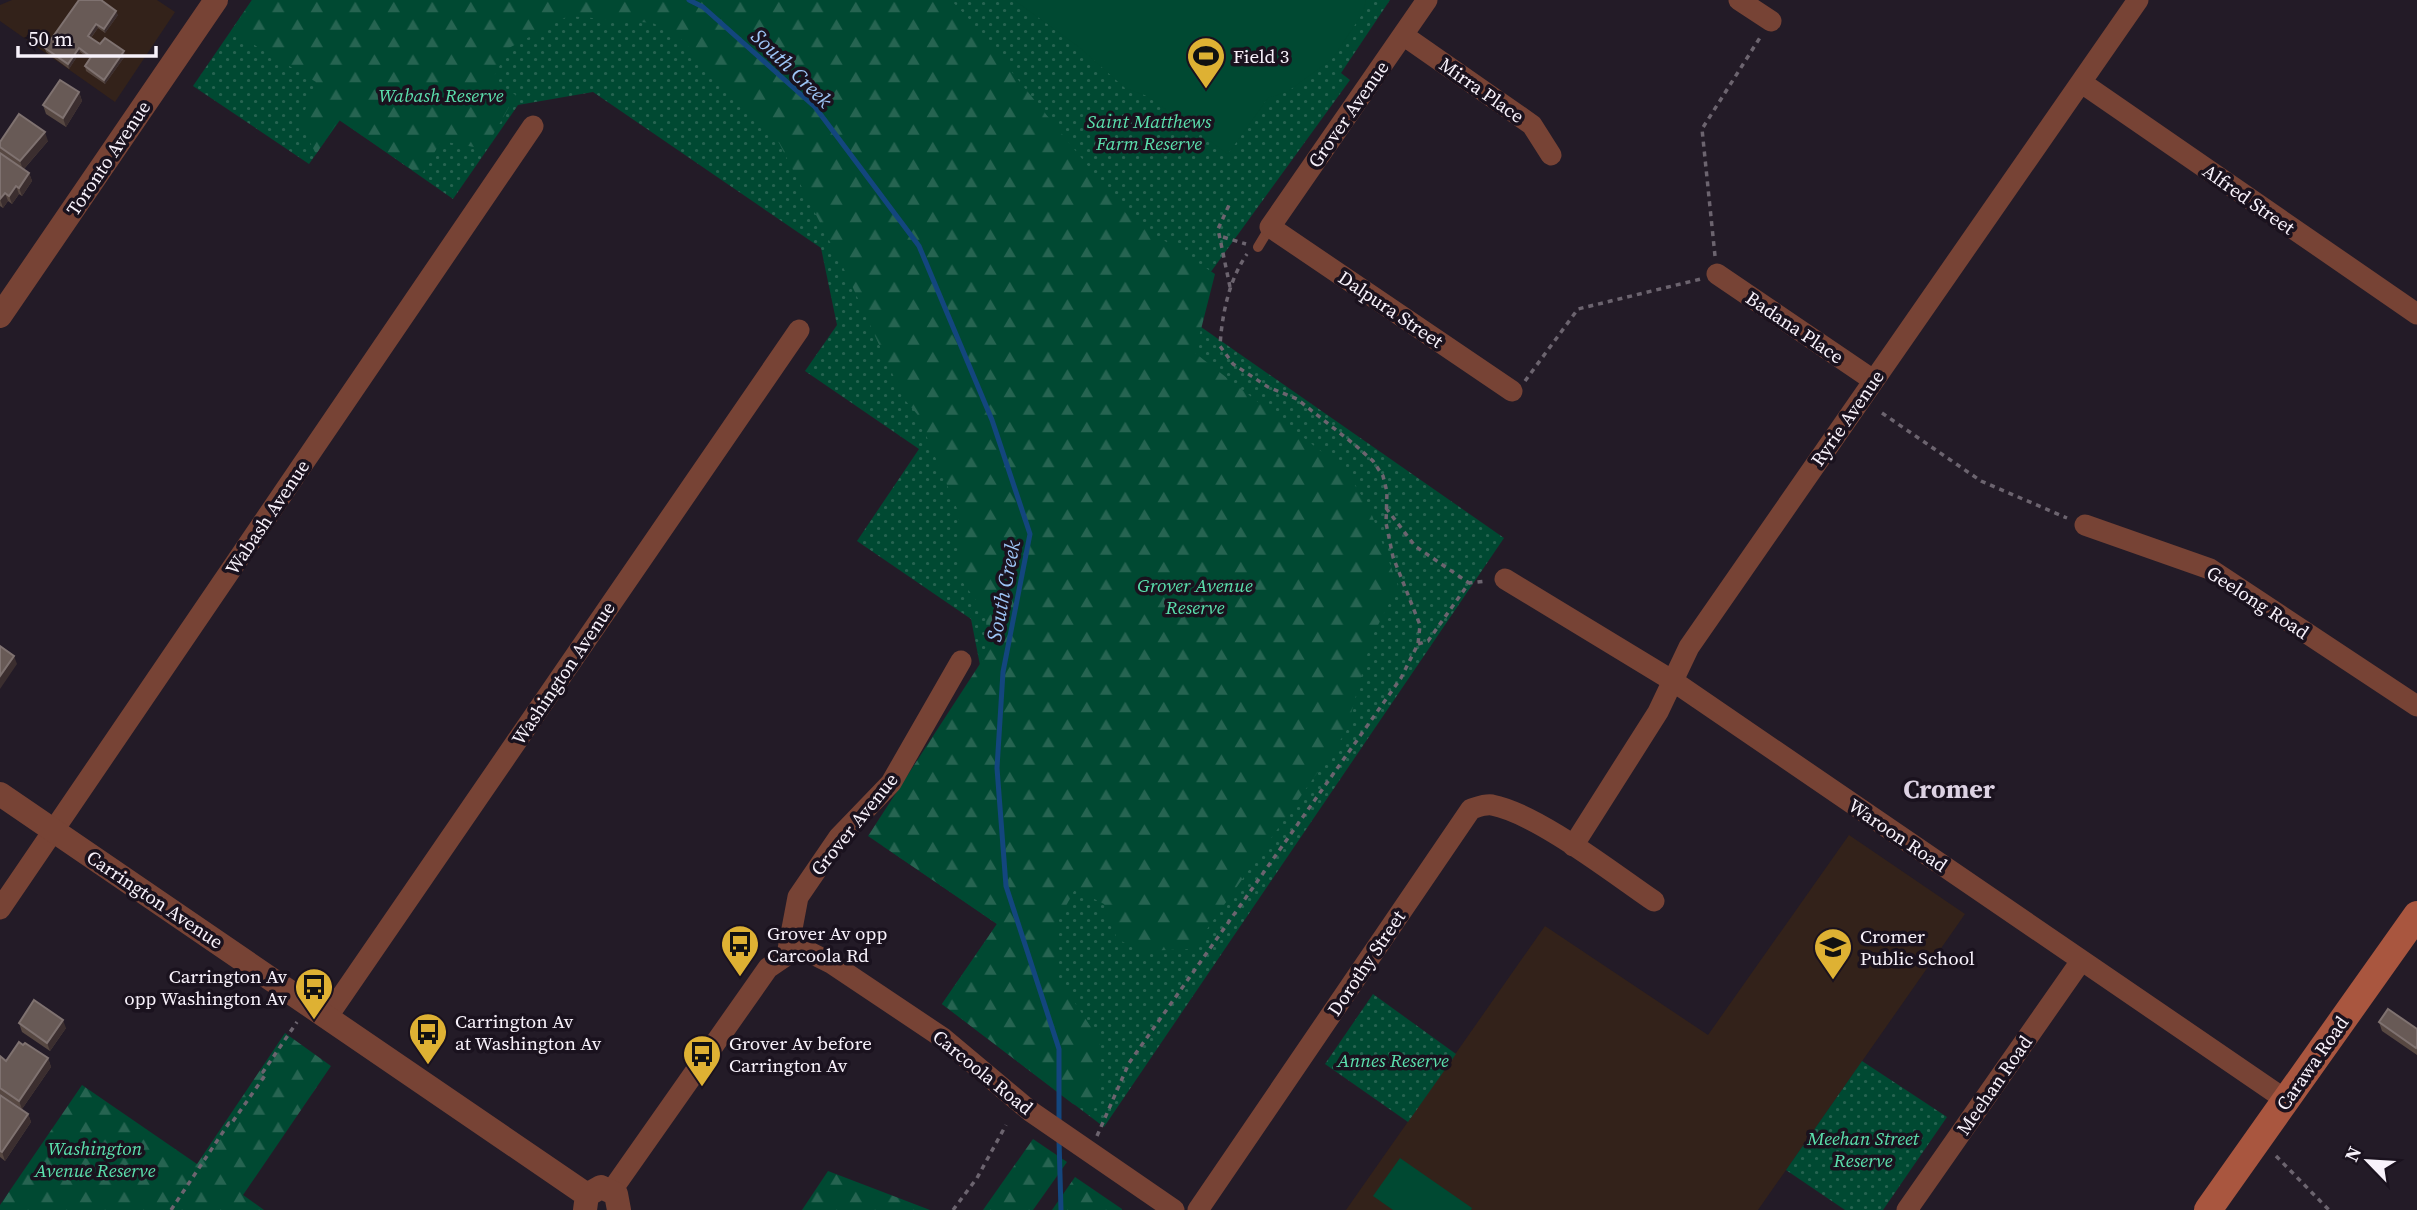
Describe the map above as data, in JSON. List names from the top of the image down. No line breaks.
{"streets":{"main road":["Carawa Road"],"street":["Mirra Place","Grover Avenue","Toronto Avenue","Alfred Street","Dalpura Street","Badana Place","Ryrie Avenue","Wabash Avenue","Geelong Road","Washington Avenue","Waroon Road","Carrington Avenue","Dorothy Street","Carcoola Road","Meehan Road"]},"crossings":[["Mirra Place","Grover Avenue"],["Grover Avenue","Dalpura Street"],["Grover Avenue","Carcoola Road"],["Alfred Street","Ryrie Avenue"],["Badana Place","Ryrie Avenue"],["Ryrie Avenue","Waroon Road"],["Ryrie Avenue","Dorothy Street"],["Wabash Avenue","Carrington Avenue"],["Washington Avenue","Carrington Avenue"],["Waroon Road","Carawa Road"],["Waroon Road","Meehan Road"]],"districts":["Cromer"],"water":["South Creek"],"parks":["Wabash Reserve","Saint Matthews Farm Reserve","Grover Avenue Reserve","Annes Reserve","Meehan Street Reserve","Washington Avenue Reserve"],"places":{"sports":["Field 3"],"bus stop":["Grover Av opp Carcoola Rd","Carrington Av opp Washington Av","Carrington Av at Washington Av","Grover Av before Carrington Av"],"school or university":["Cromer Public School"]},"scale_bar":"50 m","north":"top left"}
